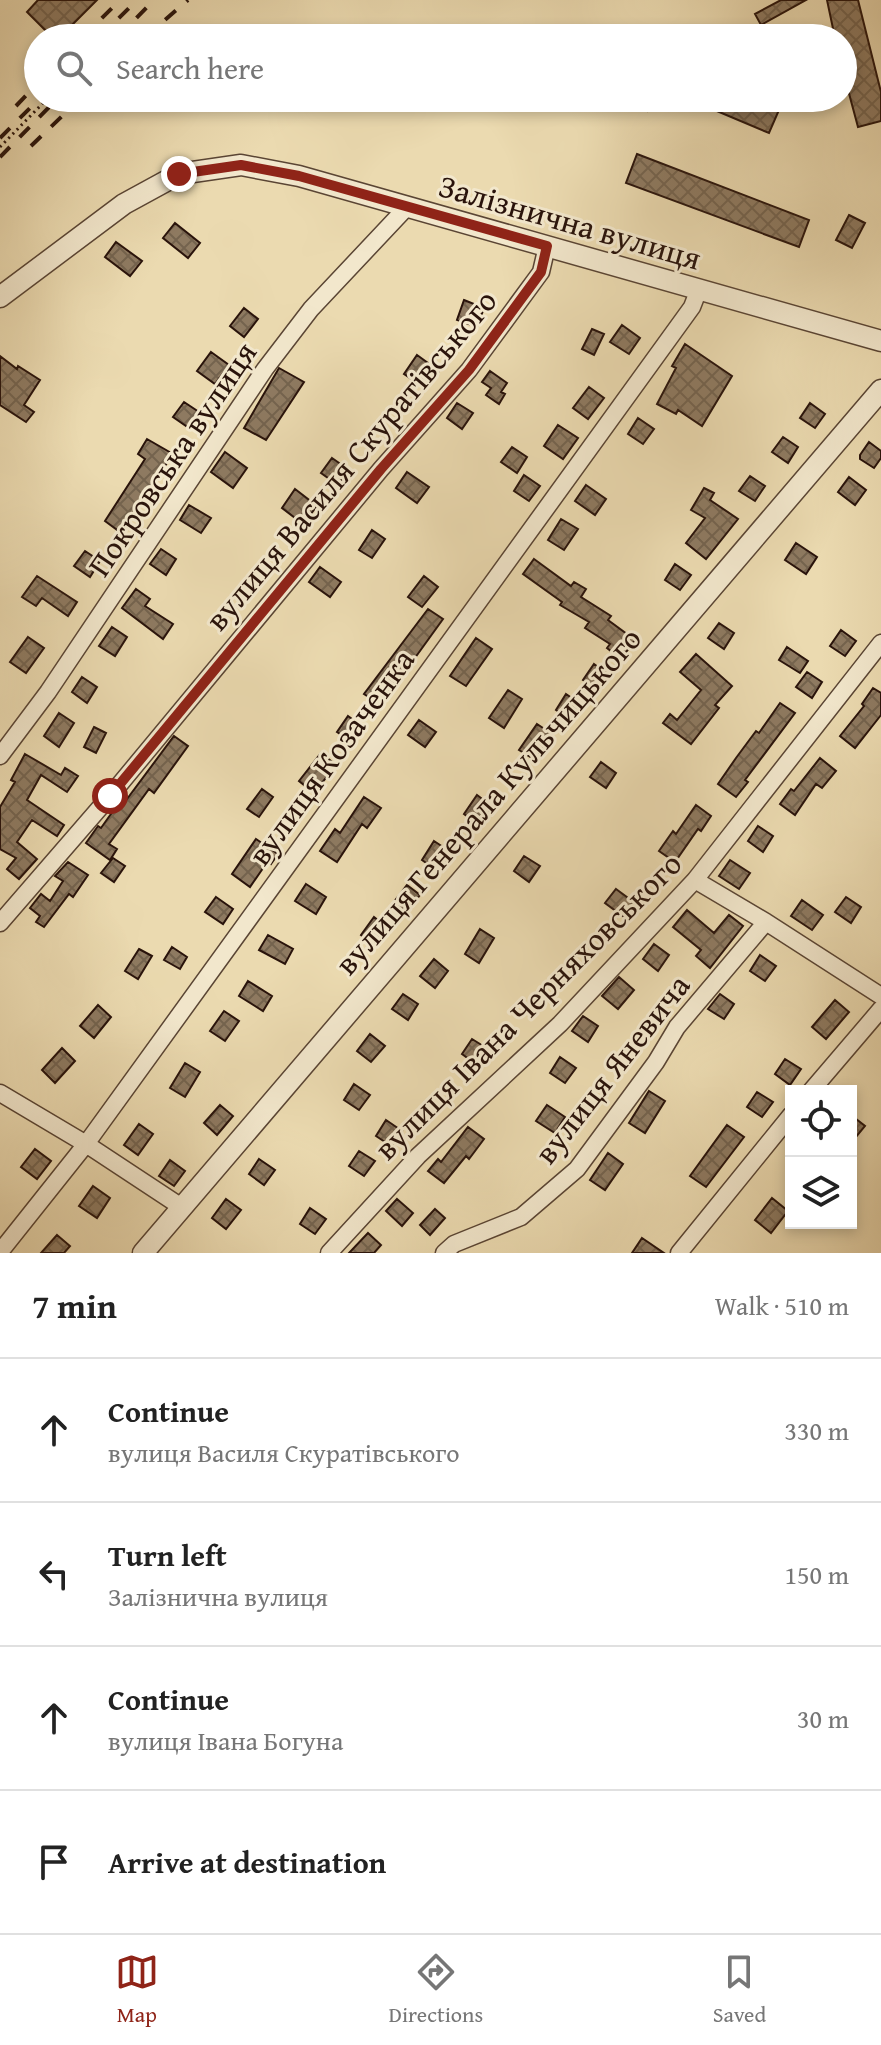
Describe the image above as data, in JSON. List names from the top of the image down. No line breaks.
{"streets":{"street":["Залізнична вулиця","Покровська вулиця","вулиця Василя Скуратівського","вулиця Козаченка","вулиця Генерала Кульчицького","вулиця Івана Черняховського","вулиця Яневича"]},"crossings":[["Залізнична вулиця","Покровська вулиця"],["Залізнична вулиця","вулиця Василя Скуратівського"],["Залізнична вулиця","вулиця Козаченка"]],"page":{"search":"Search here","heading":["7 min","Walk · 510 m"],"list":[["Continue","вулиця Василя Скуратівського","330 m"],["Turn left","Залізнична вулиця","150 m"],["Continue","вулиця Івана Богуна","30 m"],"Arrive at destination"],"nav":["Map","Directions","Saved"]}}
